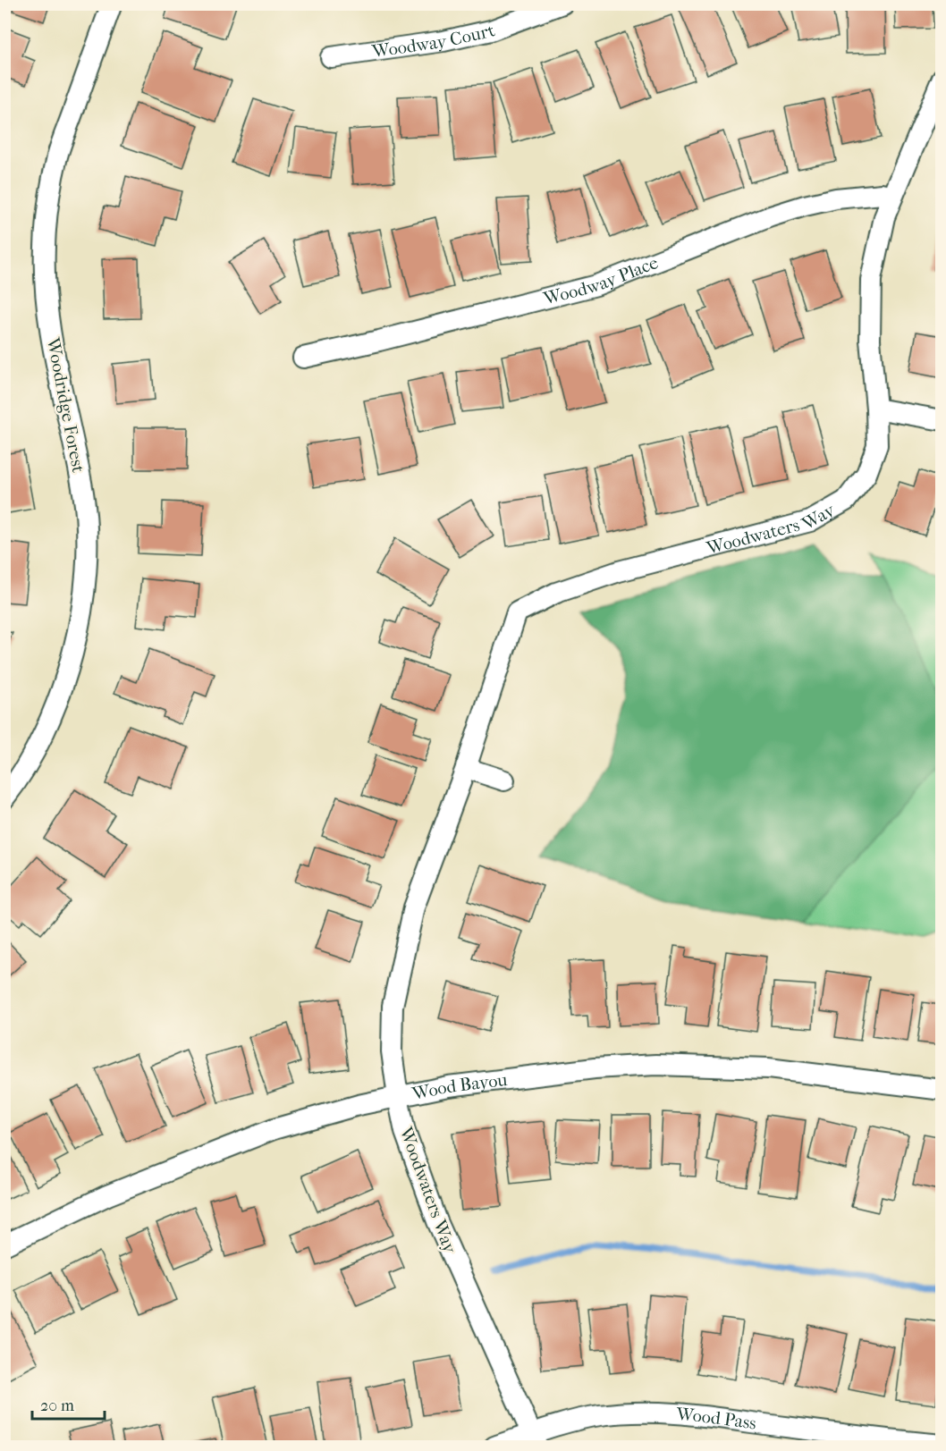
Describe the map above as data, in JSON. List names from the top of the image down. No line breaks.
{"streets":{"street":["Woodway Court","Woodway Place","Woodridge Forest","Woodwaters Way","Wood Bayou","Wood Pass"]},"crossings":[["Woodway Place","Woodwaters Way"],["Woodwaters Way","Wood Bayou"],["Woodwaters Way","Wood Pass"]],"scale_bar":"20 m"}
